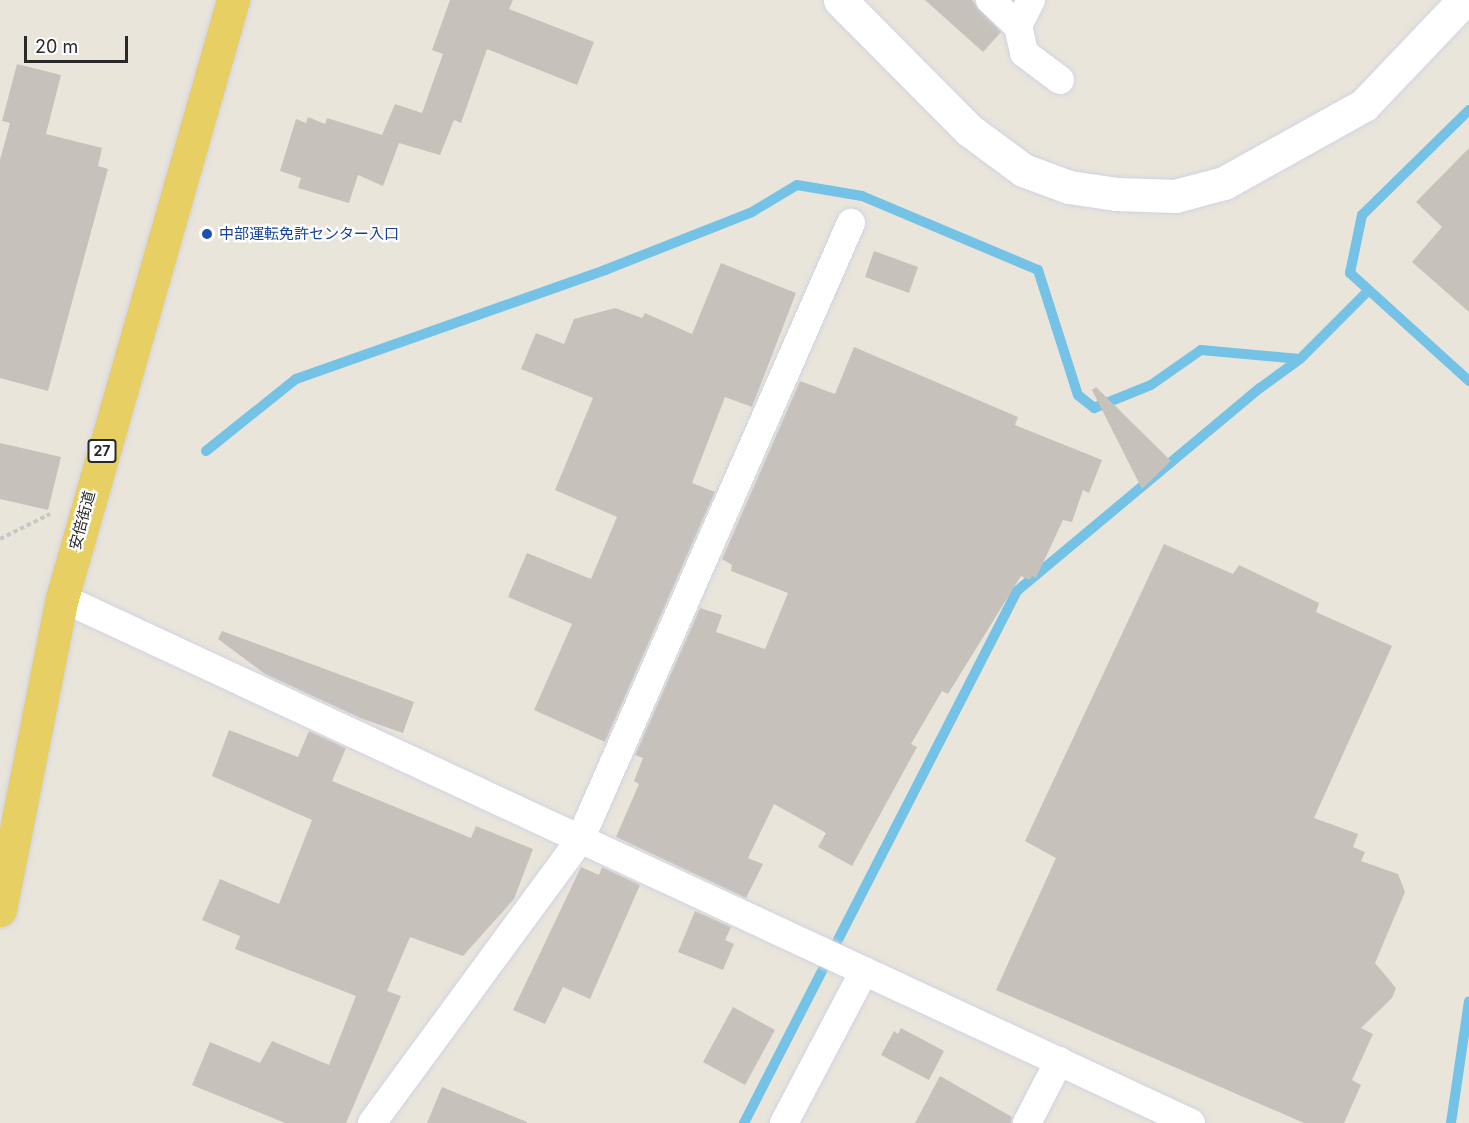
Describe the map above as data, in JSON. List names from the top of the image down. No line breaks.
{"streets":{"main road":["27","安倍街道"]},"places":["中部運転免許センター入口"],"scale_bar":"20 m"}
